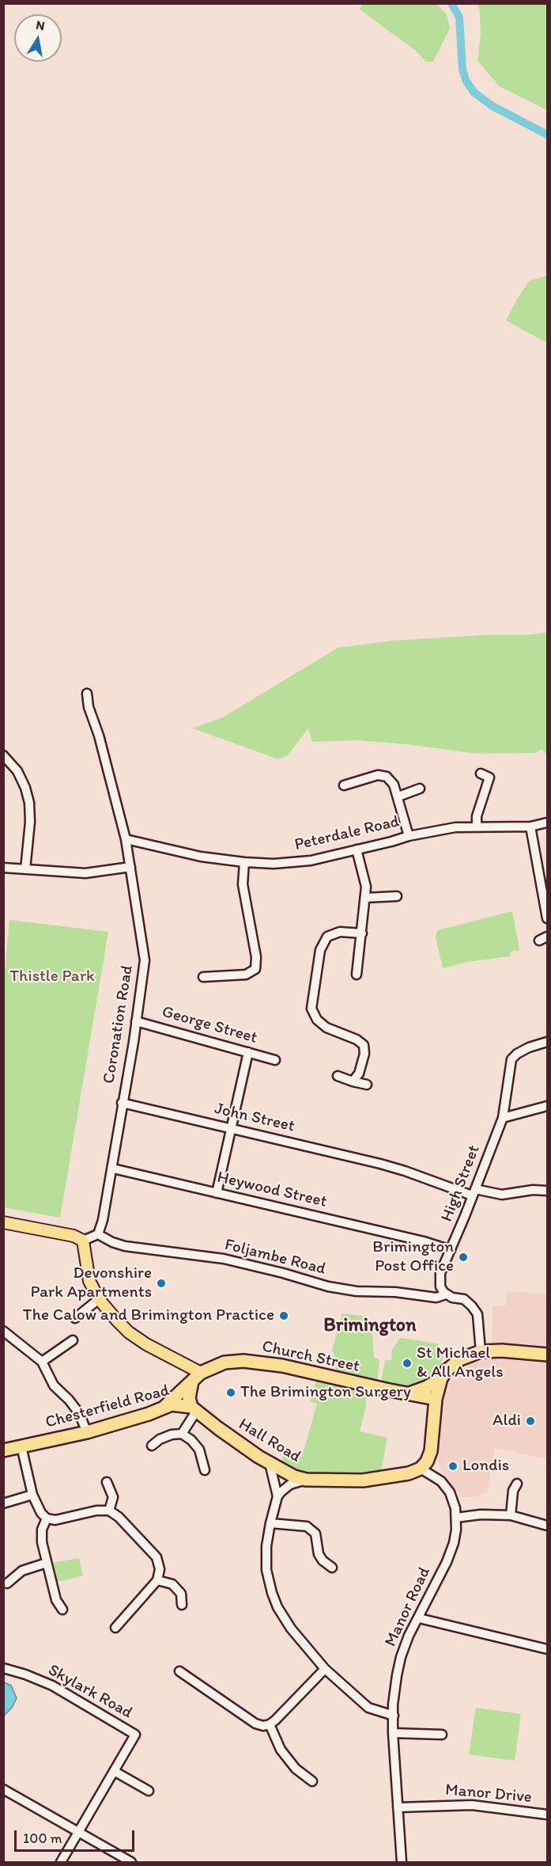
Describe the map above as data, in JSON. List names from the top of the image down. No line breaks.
{"streets":{"highway":["Church Street","Chesterfield Road","Hall Road"],"street":["Peterdale Road","Coronation Road","George Street","John Street","High Street","Heywood Street","Foljambe Road","Manor Road","Skylark Road","Manor Drive"]},"crossings":[["Peterdale Road","Coronation Road"],["Coronation Road","George Street"],["Coronation Road","John Street"],["Coronation Road","Heywood Street"],["Coronation Road","Foljambe Road"],["John Street","High Street"],["High Street","Heywood Street"],["High Street","Foljambe Road"],["Church Street","Chesterfield Road"],["Chesterfield Road","Hall Road"],["Hall Road","Manor Road"],["Manor Road","Manor Drive"]],"districts":["Brimington"],"parks":["Thistle Park"],"places":["Brimington Post Office","Devonshire Park Apartments","The Calow and Brimington Practice","St Michael & All Angels","The Brimington Surgery","Aldi","Londis"],"scale_bar":"100 m","north":"top"}
